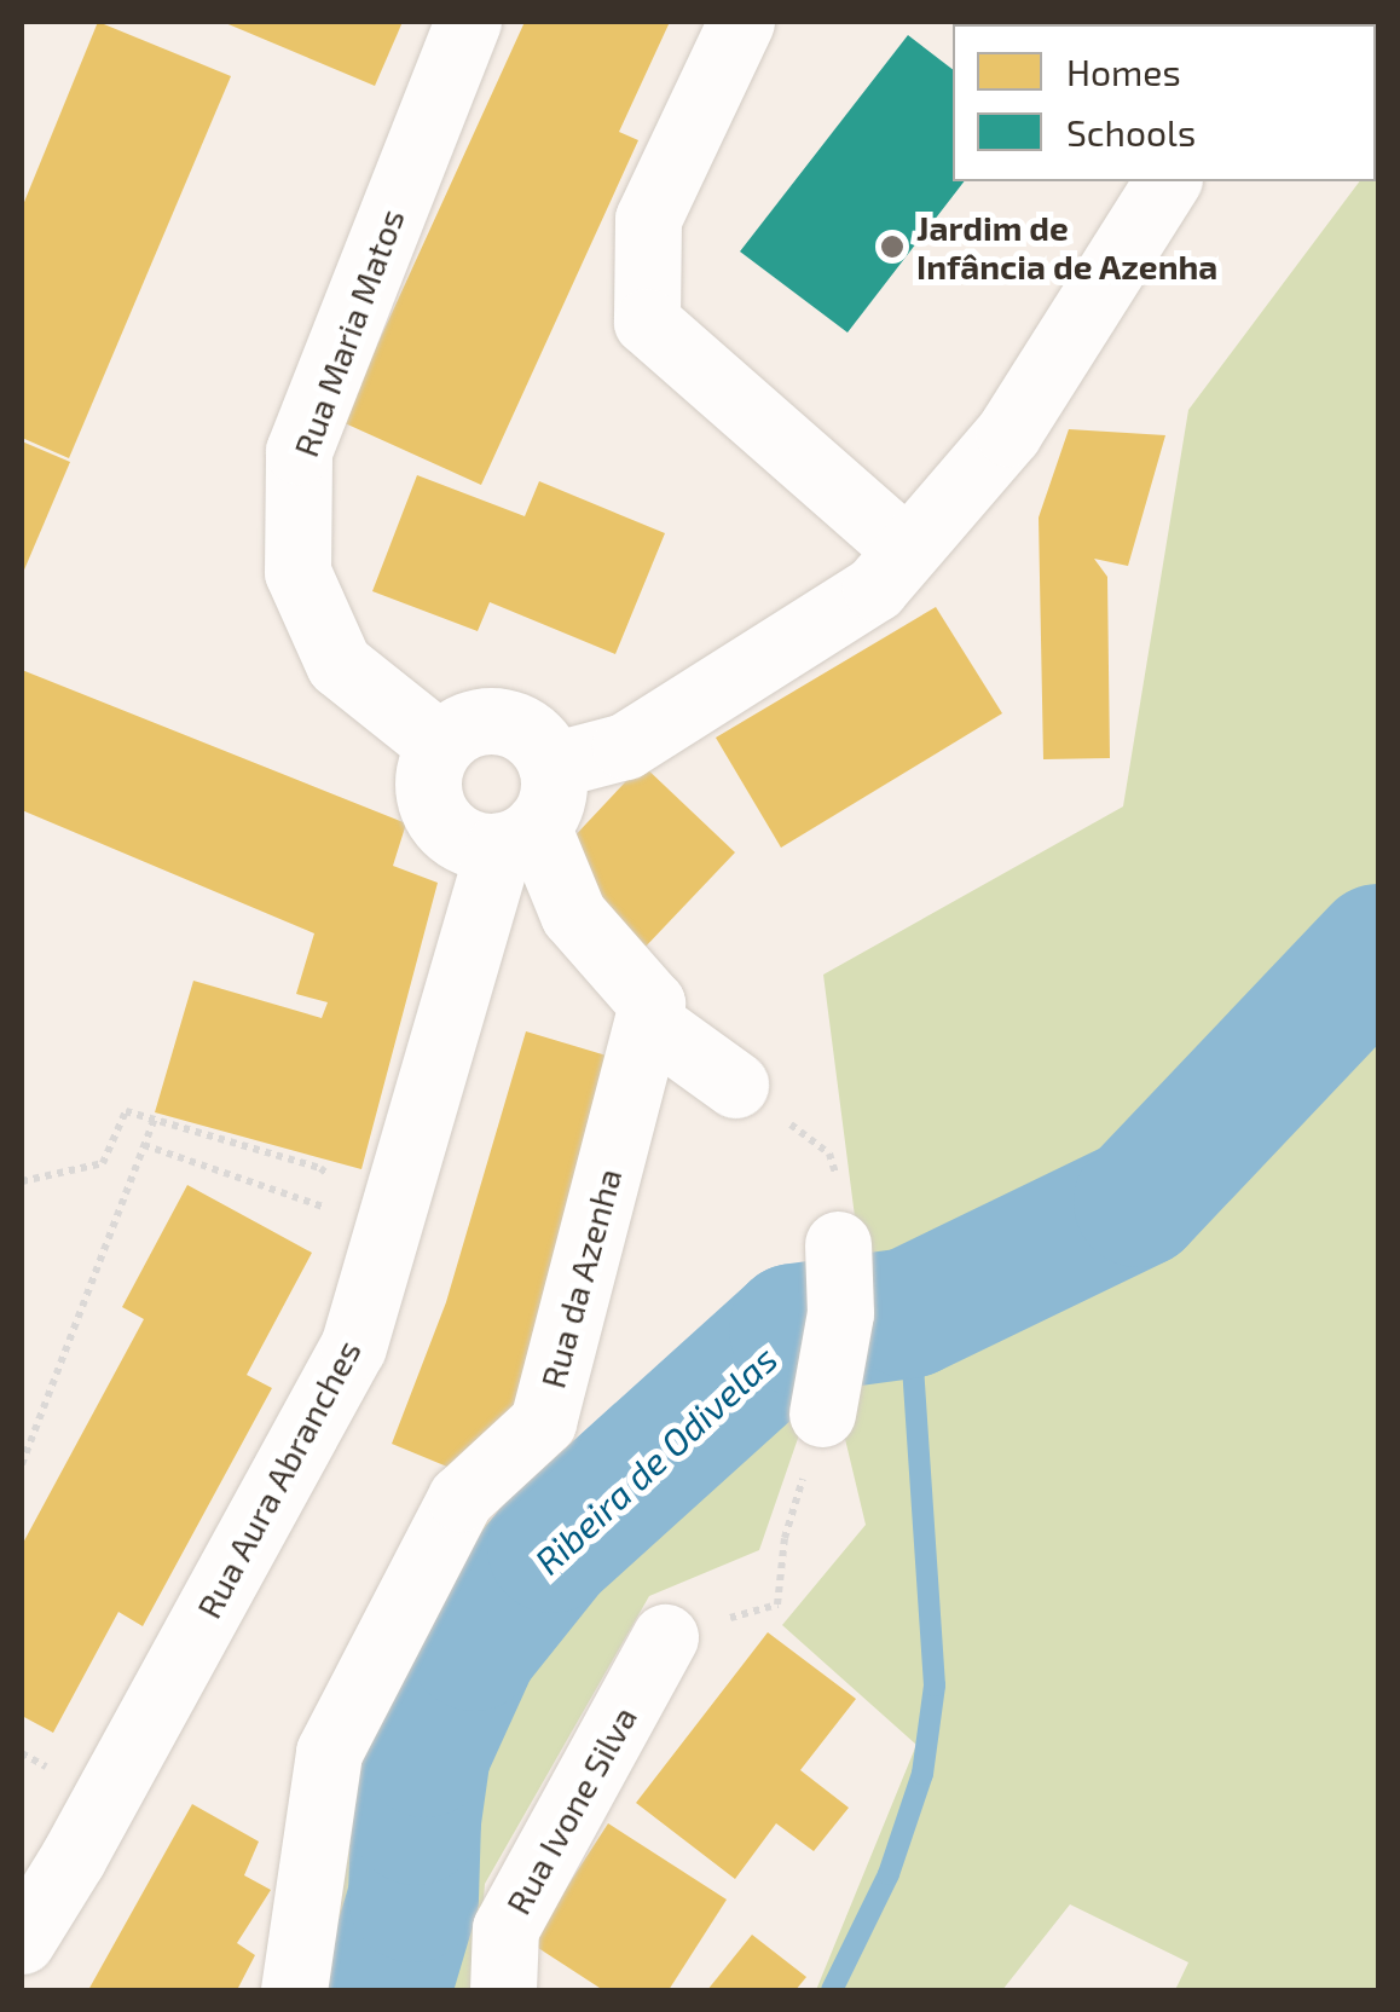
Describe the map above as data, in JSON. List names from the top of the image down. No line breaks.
{"streets":{"street":["Rua Maria Matos","Rua da Azenha","Rua Aura Abranches","Rua Ivone Silva"]},"crossings":[["Rua Maria Matos","Rua Aura Abranches"]],"water":["Ribeira de Odivelas"],"places":["Jardim de Infância de Azenha"],"legend":["Homes","Schools"]}
